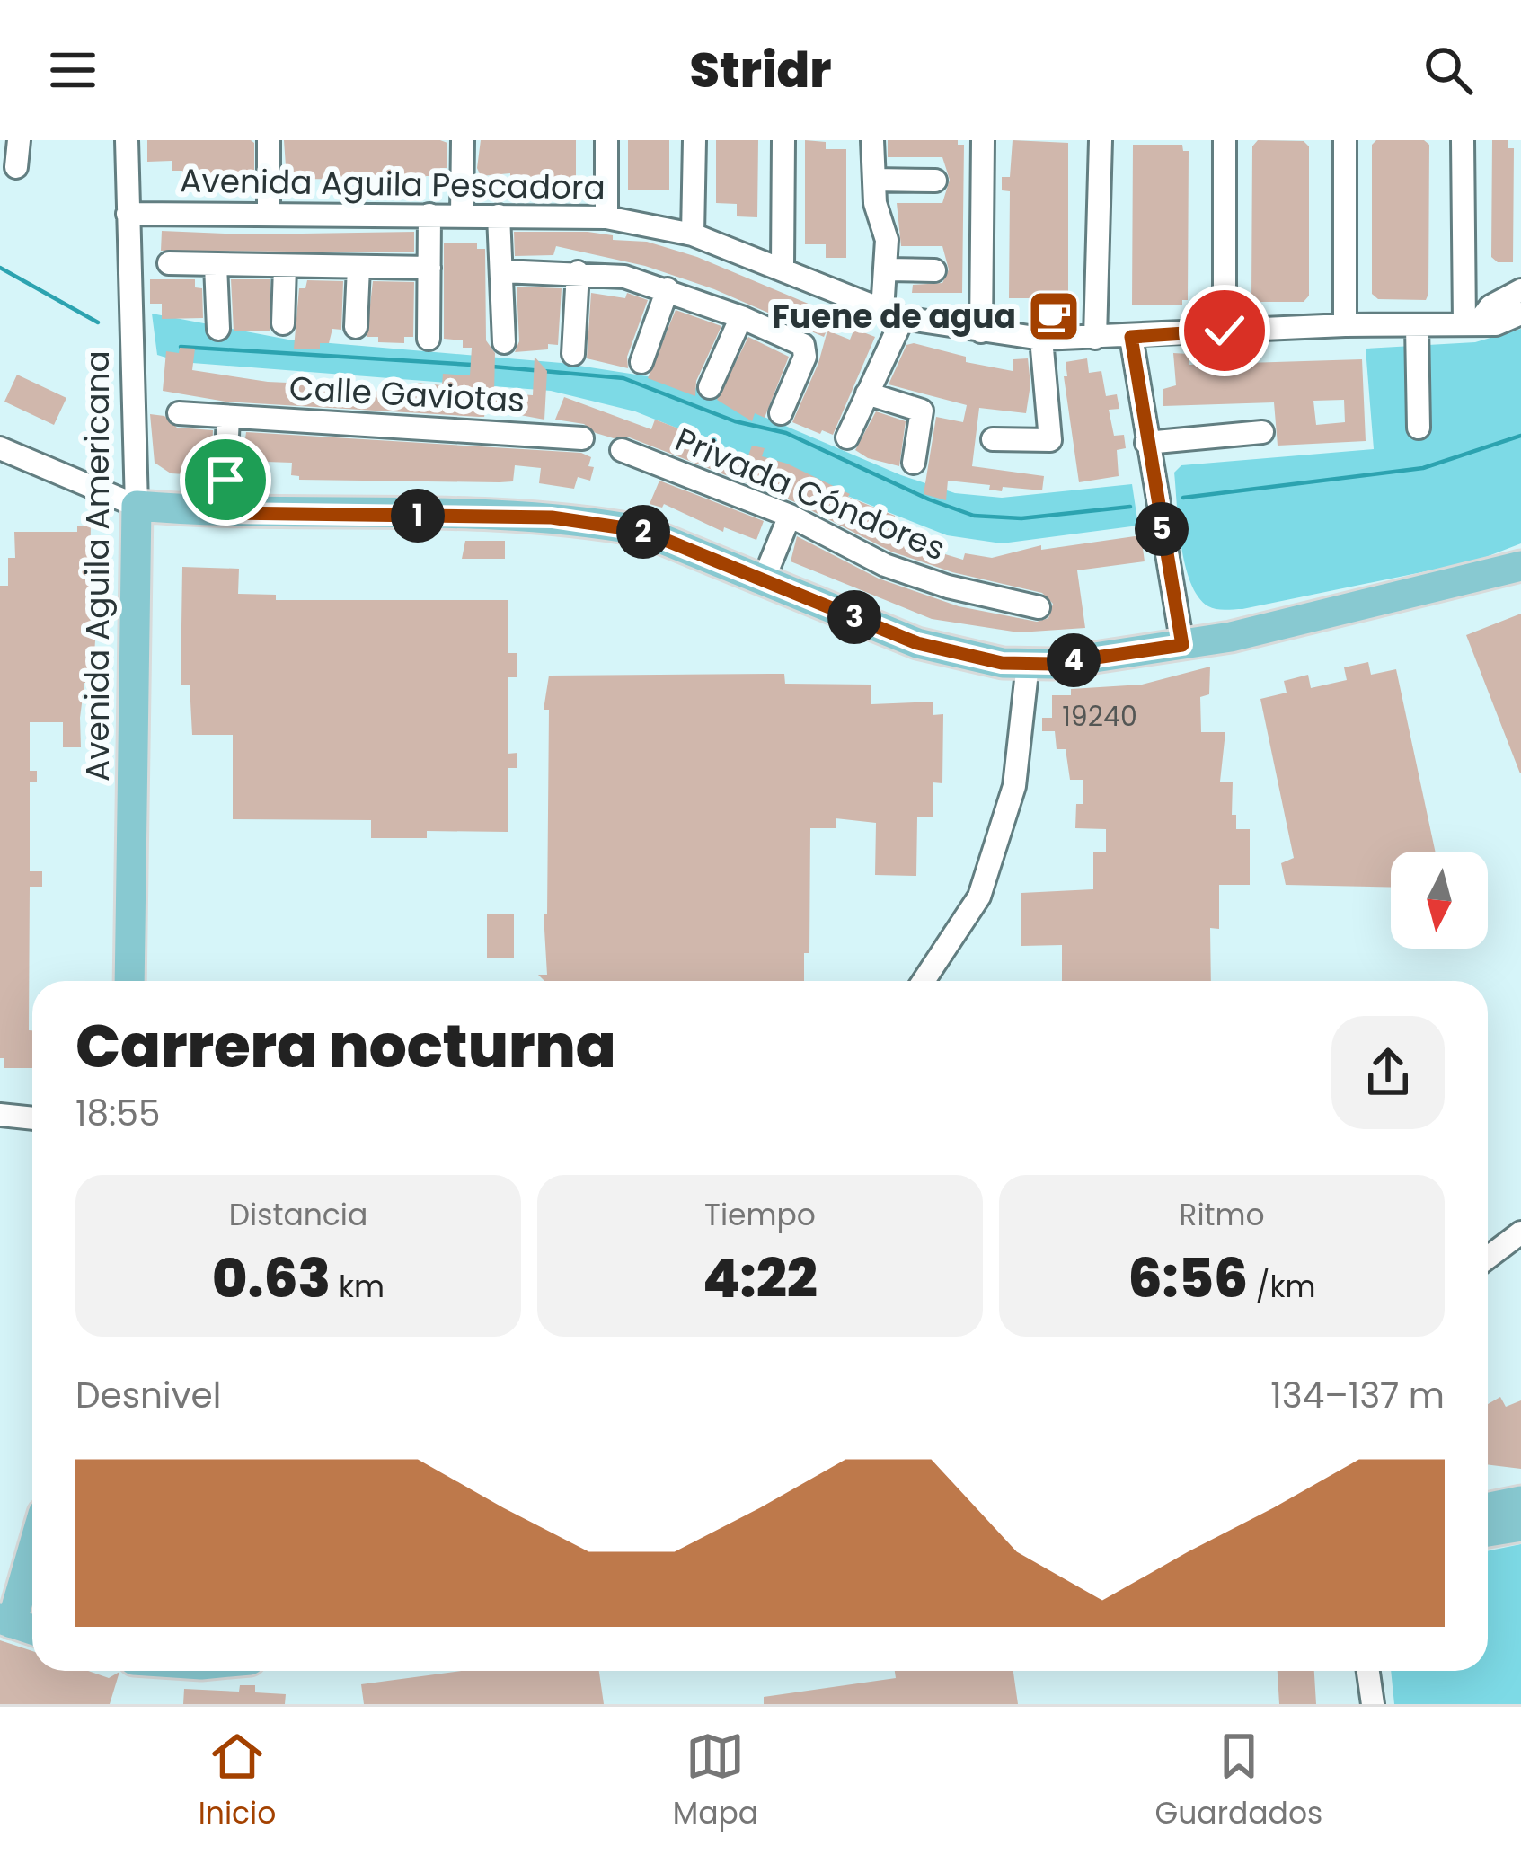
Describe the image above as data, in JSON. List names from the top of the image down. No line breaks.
{"streets":{"main road":["Avenida Aguila Americana"],"street":["Avenida Aguila Pescadora","Calle Gaviotas","Privada Cóndores"]},"crossings":[["Avenida Aguila Pescadora","Avenida Aguila Americana"]],"places":{"cafe":["Fuene de agua"]},"house_numbers":["19240"],"north":"bottom","page":{"header":"Stridr","pins":["1","5","2","3","4"],"heading":["Carrera nocturna","18:55"],"stats":[["Distancia","0.63 km"],["Tiempo","4:22"],["Ritmo","6:56 /km"]],"chart":["Desnivel","134–137 m"],"tabs":["Inicio","Mapa","Guardados"]}}
